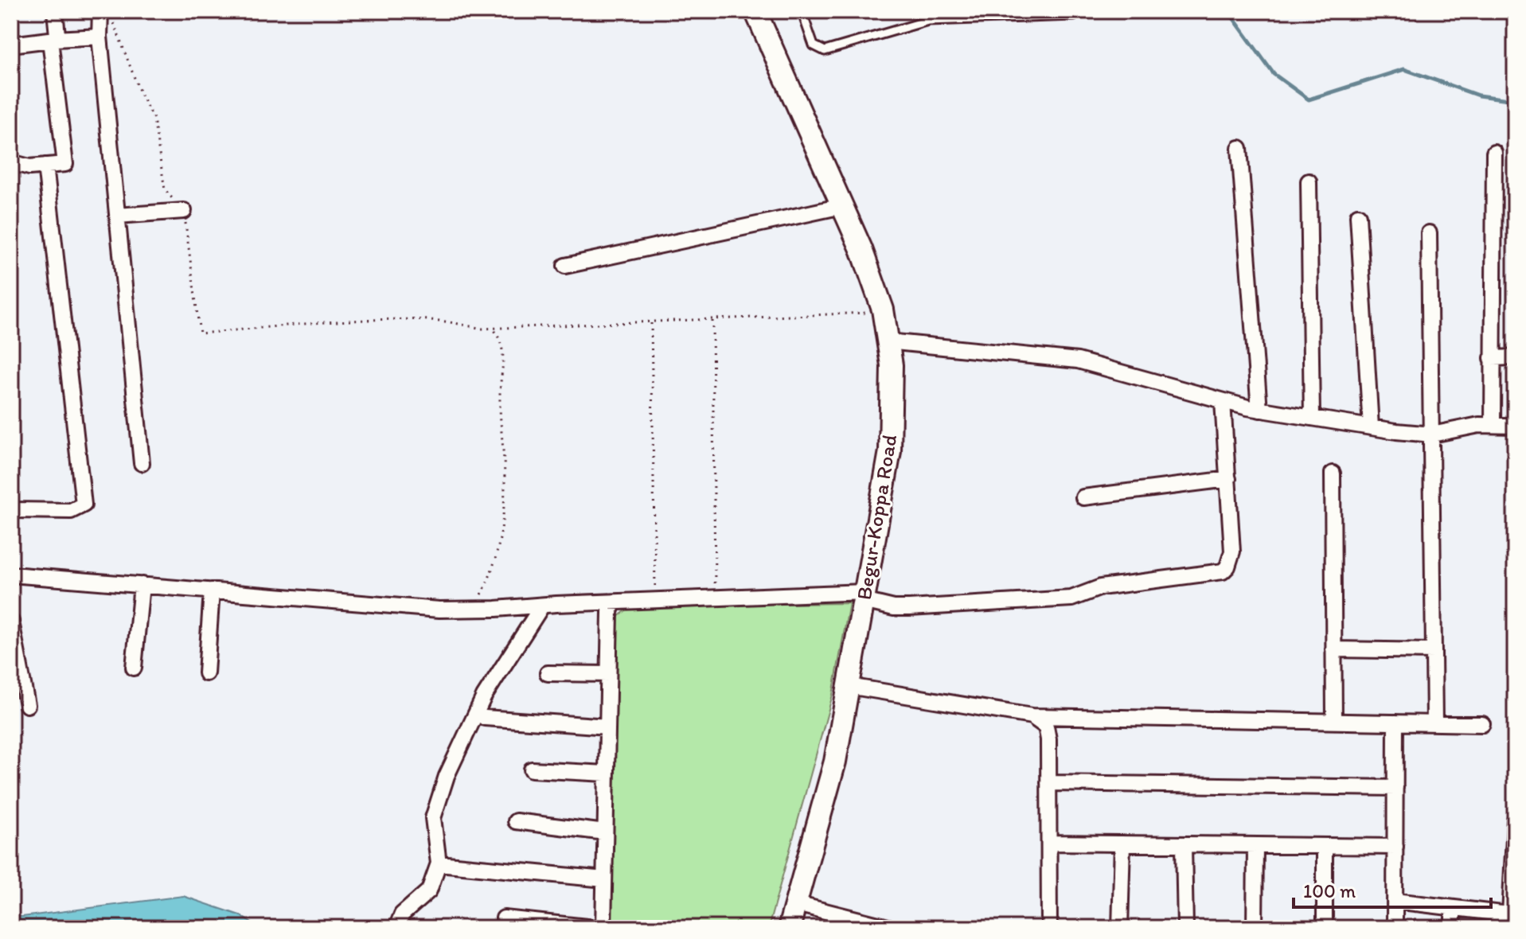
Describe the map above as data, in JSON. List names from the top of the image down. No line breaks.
{"streets":{"main road":["Begur-Koppa Road"]},"scale_bar":"100 m"}
